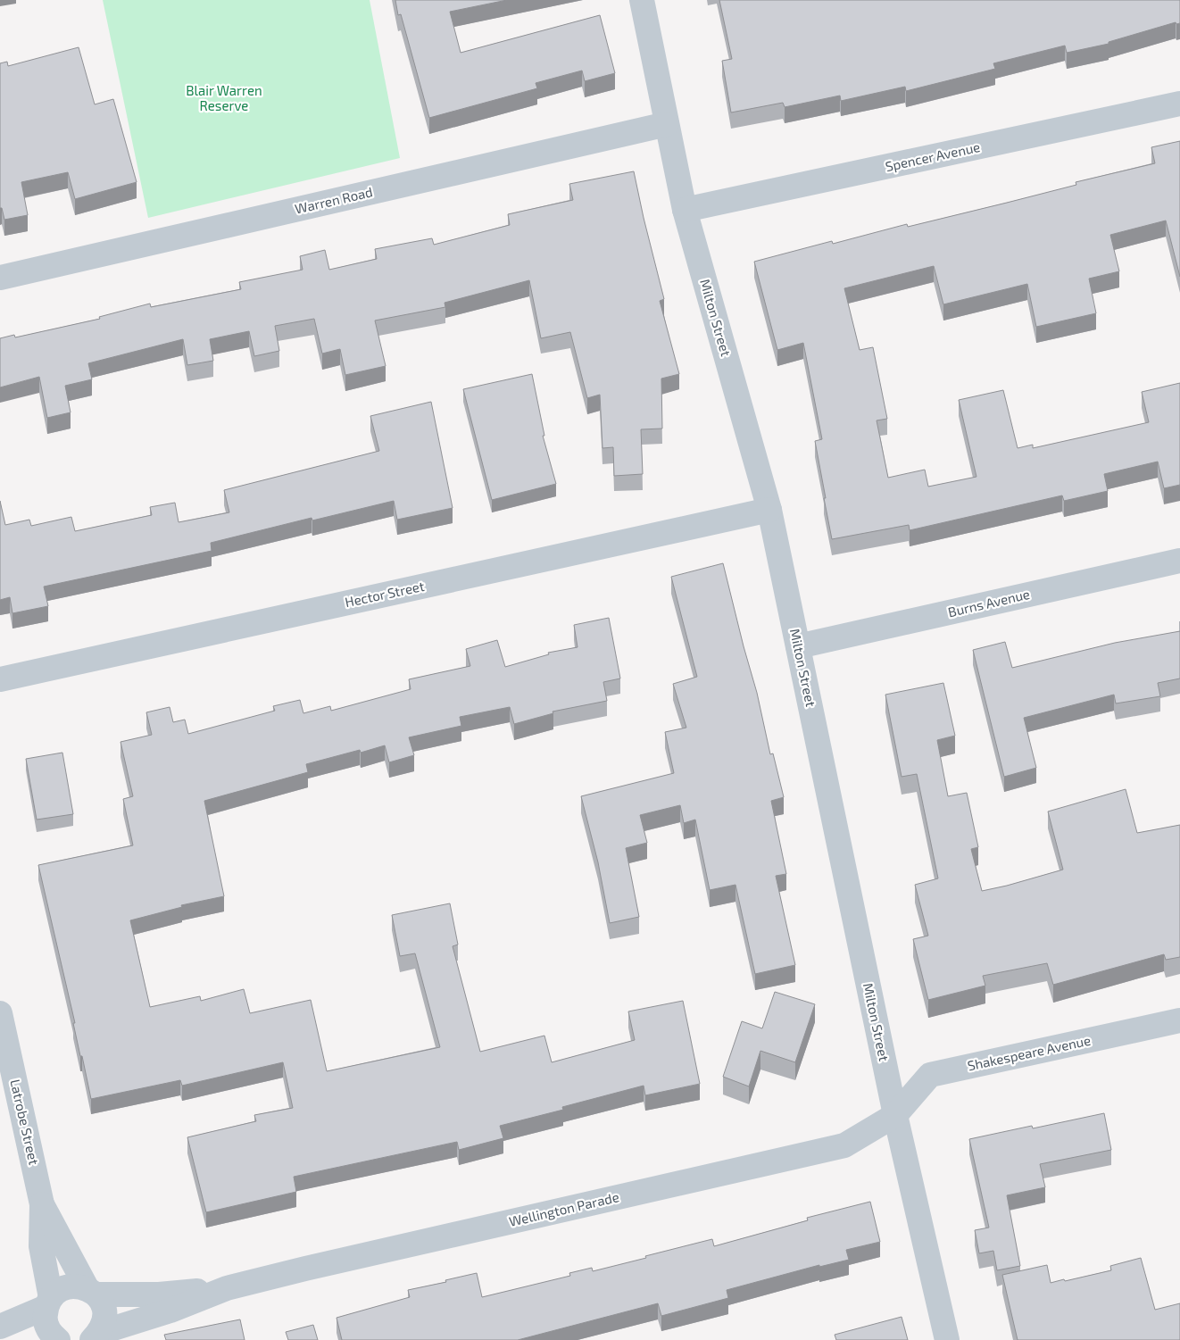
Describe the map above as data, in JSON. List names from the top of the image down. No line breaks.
{"streets":{"street":["Spencer Avenue","Warren Road","Milton Street","Hector Street","Burns Avenue","Shakespeare Avenue","Latrobe Street","Wellington Parade"]},"crossings":[["Spencer Avenue","Milton Street"],["Warren Road","Milton Street"],["Milton Street","Hector Street"],["Milton Street","Burns Avenue"],["Milton Street","Shakespeare Avenue"],["Milton Street","Wellington Parade"],["Shakespeare Avenue","Wellington Parade"],["Latrobe Street","Wellington Parade"]],"parks":["Blair Warren Reserve"]}
